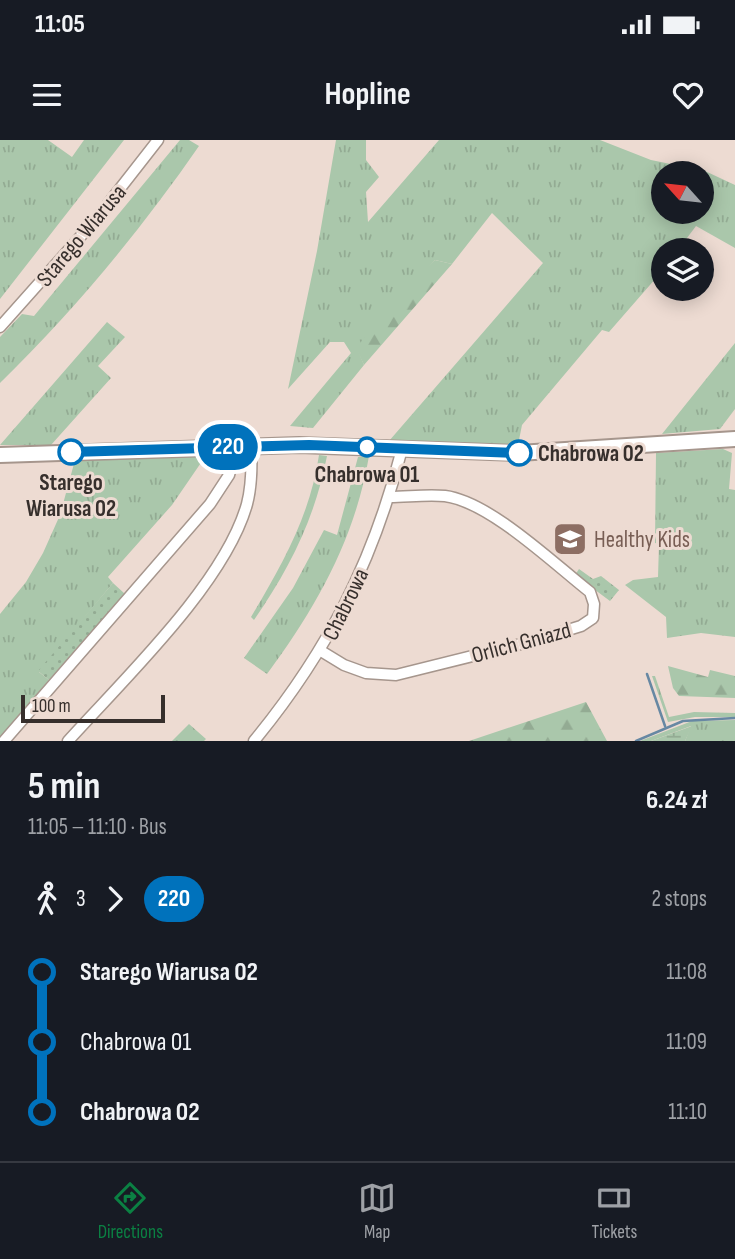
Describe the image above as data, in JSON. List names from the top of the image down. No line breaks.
{"streets":{"street":["Starego Wiarusa","Chabrowa","Orlich Gniazd"]},"crossings":[["Chabrowa","Orlich Gniazd"]],"places":{"other":["Chabrowa 01","Starego Wiarusa 02","Chabrowa 02"],"school or university":["Healthy Kids"]},"lines":["bus line 220"],"scale_bar":"100 m","north":"top left","page":{"status":"11:05","header":"Hopline","on_map":"220","scale":"100 m","heading":["5 min","11:05 – 11:10 · Bus","6.24 zł"],"legs":["3","220","2 stops"],"list":[{"name":"Starego Wiarusa 02","value":"11:08"},{"name":"Chabrowa 01","value":"11:09"},{"name":"Chabrowa 02","value":"11:10"}],"tabs":["Directions","Map","Tickets"]}}
